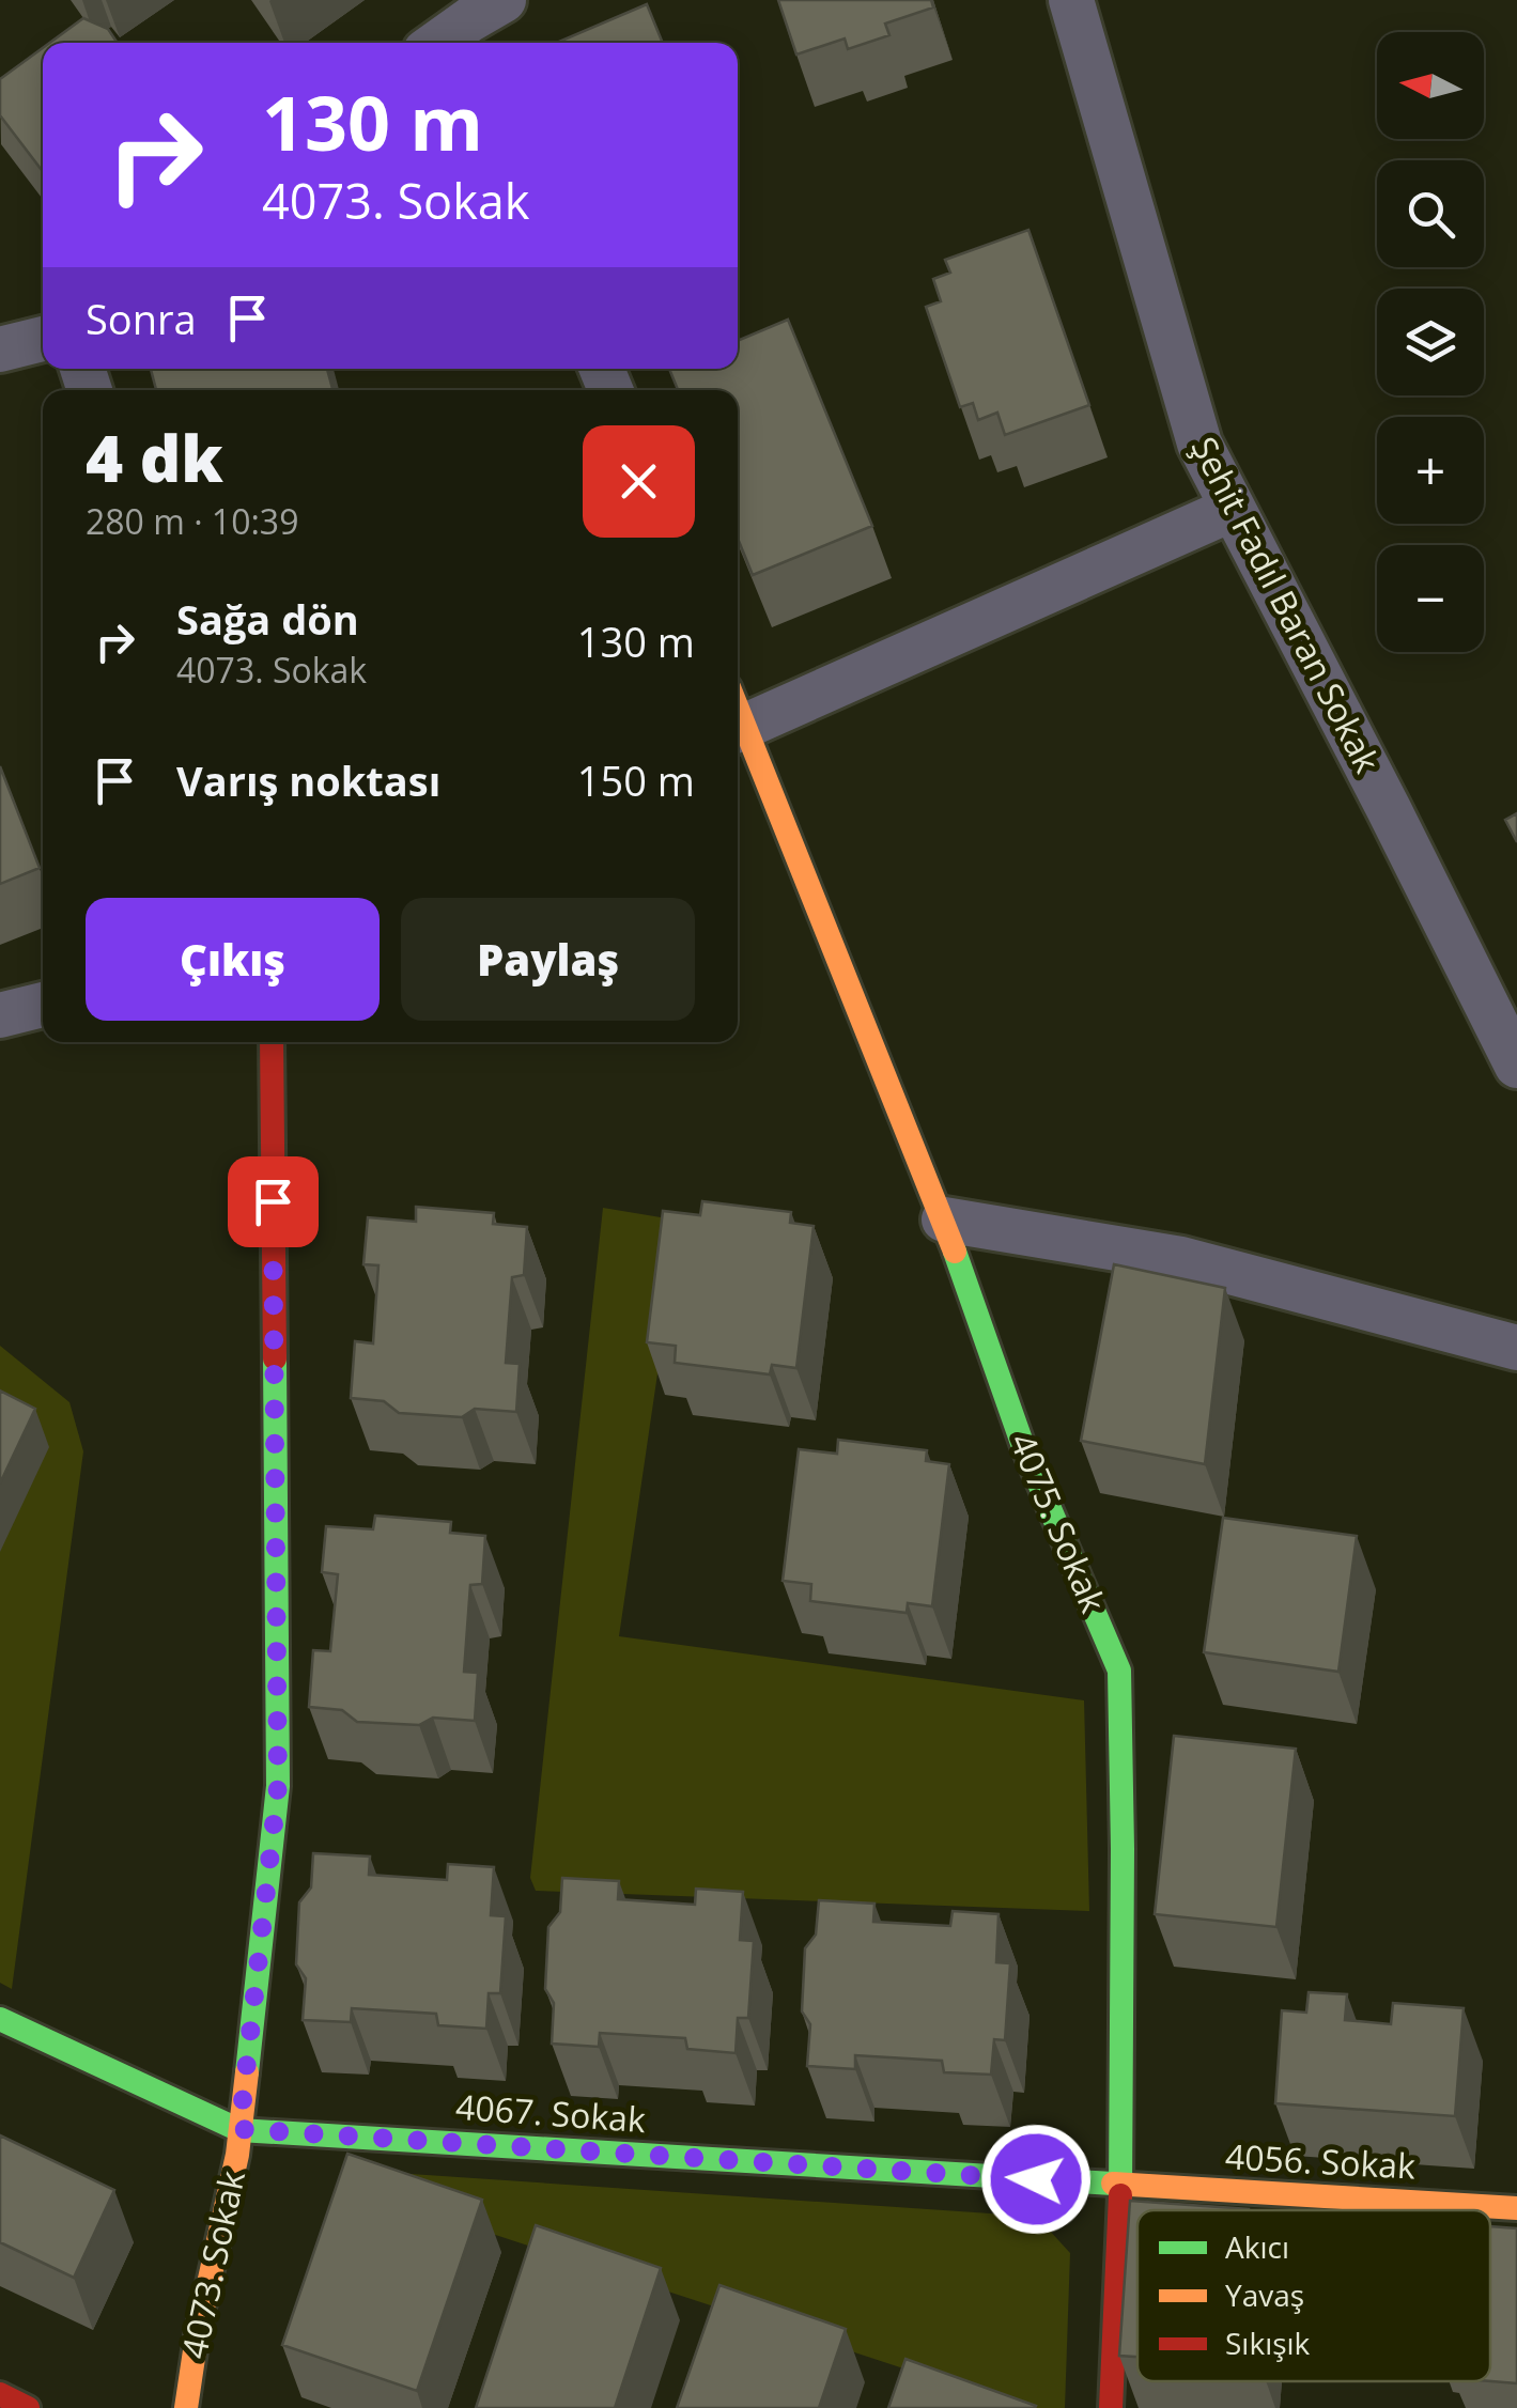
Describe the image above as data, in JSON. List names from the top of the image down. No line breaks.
{"streets":{"street":["Şehit Fadıl Baran Sokak","4075. Sokak","4067. Sokak","4056. Sokak","4073. Sokak"]},"crossings":[["4075. Sokak","4067. Sokak"],["4075. Sokak","4056. Sokak"],["4067. Sokak","4056. Sokak"],["4067. Sokak","4073. Sokak"]],"legend":["Akıcı","Yavaş","Sıkışık"],"north":"left","page":{"map_buttons":["+","−"],"turn":["130 m","4073. Sokak"],"then":"Sonra","heading":["4 dk","280 m · 10:39"],"list":[{"name":"Sağa dön","note":"4073. Sokak","value":"130 m"},{"name":"Varış noktası","value":"150 m"}],"buttons":["Çıkış","Paylaş"]}}
